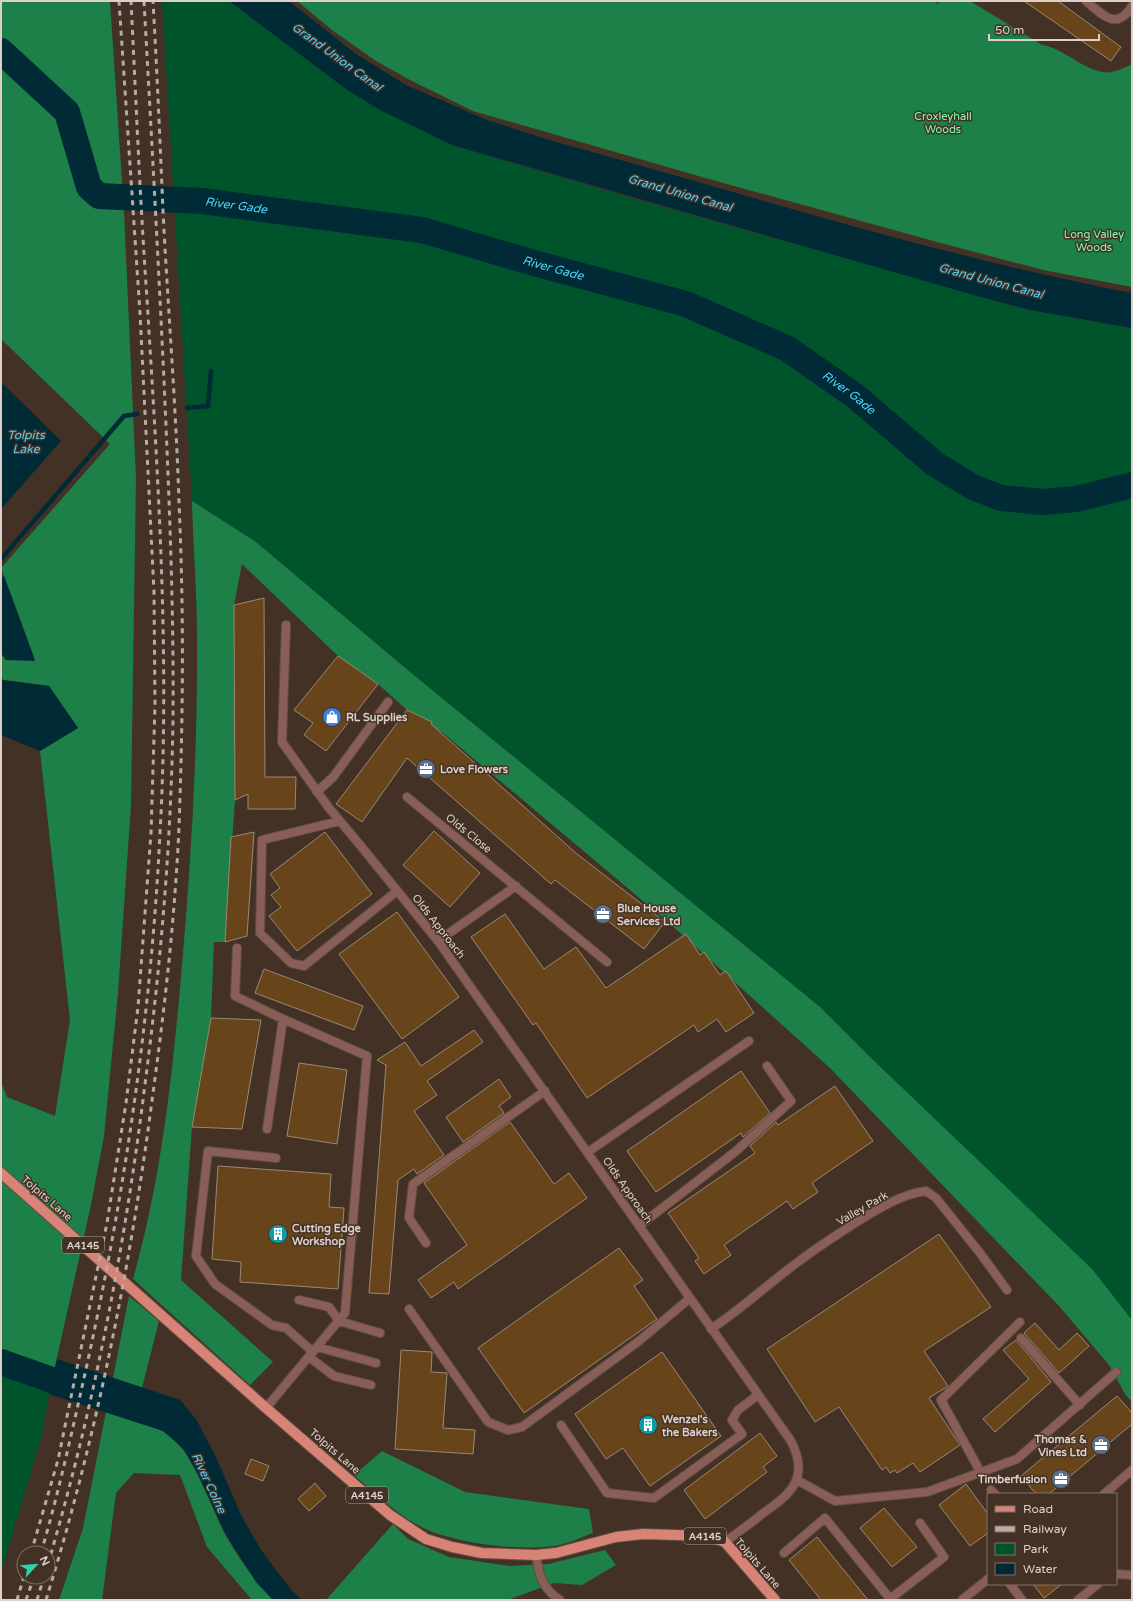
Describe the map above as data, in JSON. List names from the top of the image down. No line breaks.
{"streets":{"main road":["Tolpits Lane","A4145"],"street":["Olds Close","Olds Approach","Valley Park"]},"crossings":[["Olds Approach","Valley Park"]],"water":["Grand Union Canal","River Gade","Tolpits Lake","River Colne"],"parks":["Croxleyhall Woods","Long Valley Woods"],"places":{"shop":["RL Supplies"],"office":["Love Flowers","Blue House Services Ltd","Thomas & Vines Ltd","Timberfusion"],"building":["Cutting Edge Workshop","Wenzel's the Bakers"]},"legend":["Road","Railway","Park","Water"],"scale_bar":"50 m","north":"top right"}
